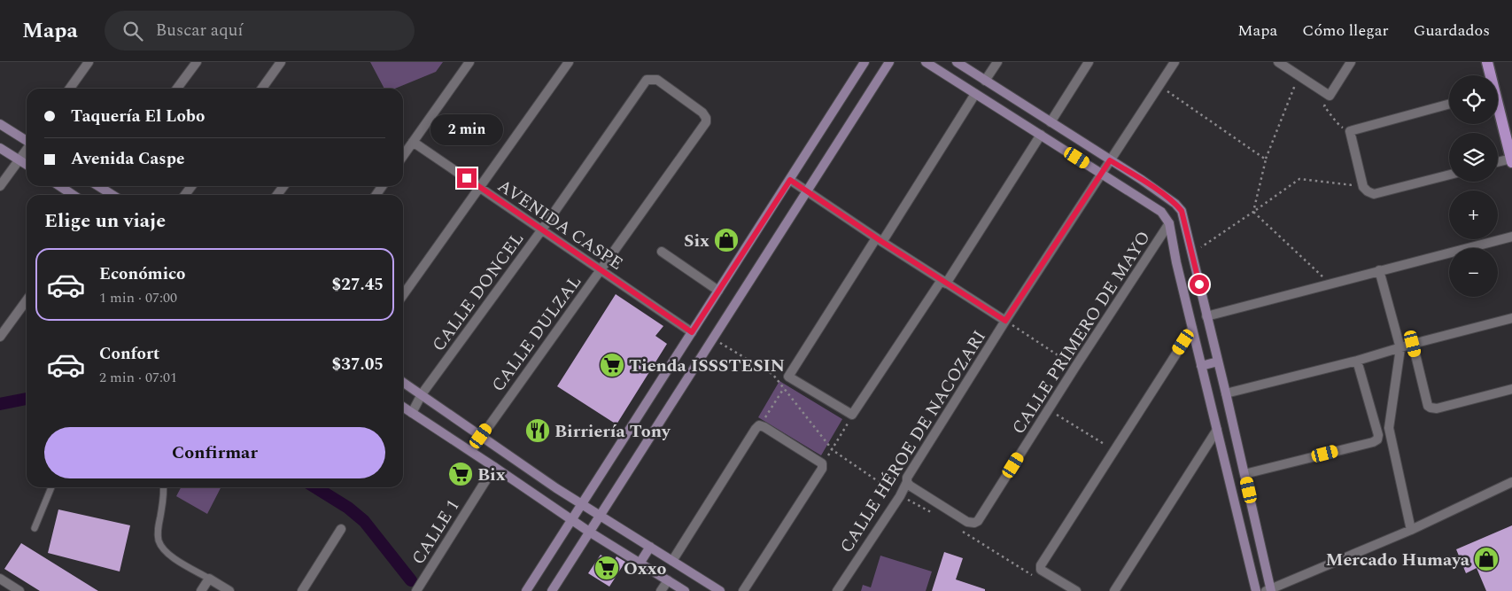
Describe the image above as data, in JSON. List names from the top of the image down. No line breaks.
{"streets":{"street":["AVENIDA CASPE","CALLE DONCEL","CALLE PRIMERO DE MAYO","CALLE DULZAL","CALLE HÉROE DE NACOZARI","CALLE 1"]},"crossings":[["AVENIDA CASPE","CALLE DONCEL"],["AVENIDA CASPE","CALLE DULZAL"],["CALLE DONCEL","CALLE DULZAL"],["CALLE PRIMERO DE MAYO","CALLE HÉROE DE NACOZARI"]],"places":{"shop":["Six","Mercado Humaya"],"supermarket":["Tienda ISSSTESIN","Bix","Oxxo"],"restaurant":["Birriería Tony"]},"page":{"header":"Mapa","search":"Buscar aquí","nav":["Mapa","Cómo llegar","Guardados"],"map_buttons":["+","−"],"banner":["Taquería El Lobo","Avenida Caspe"],"bubble":"2 min","heading":"Elige un viaje","list":[{"name":"Económico","note":"1 min · 07:00","value":"$27.45"},{"name":"Confort","note":"2 min · 07:01","value":"$37.05"}],"buttons":"Confirmar"}}
